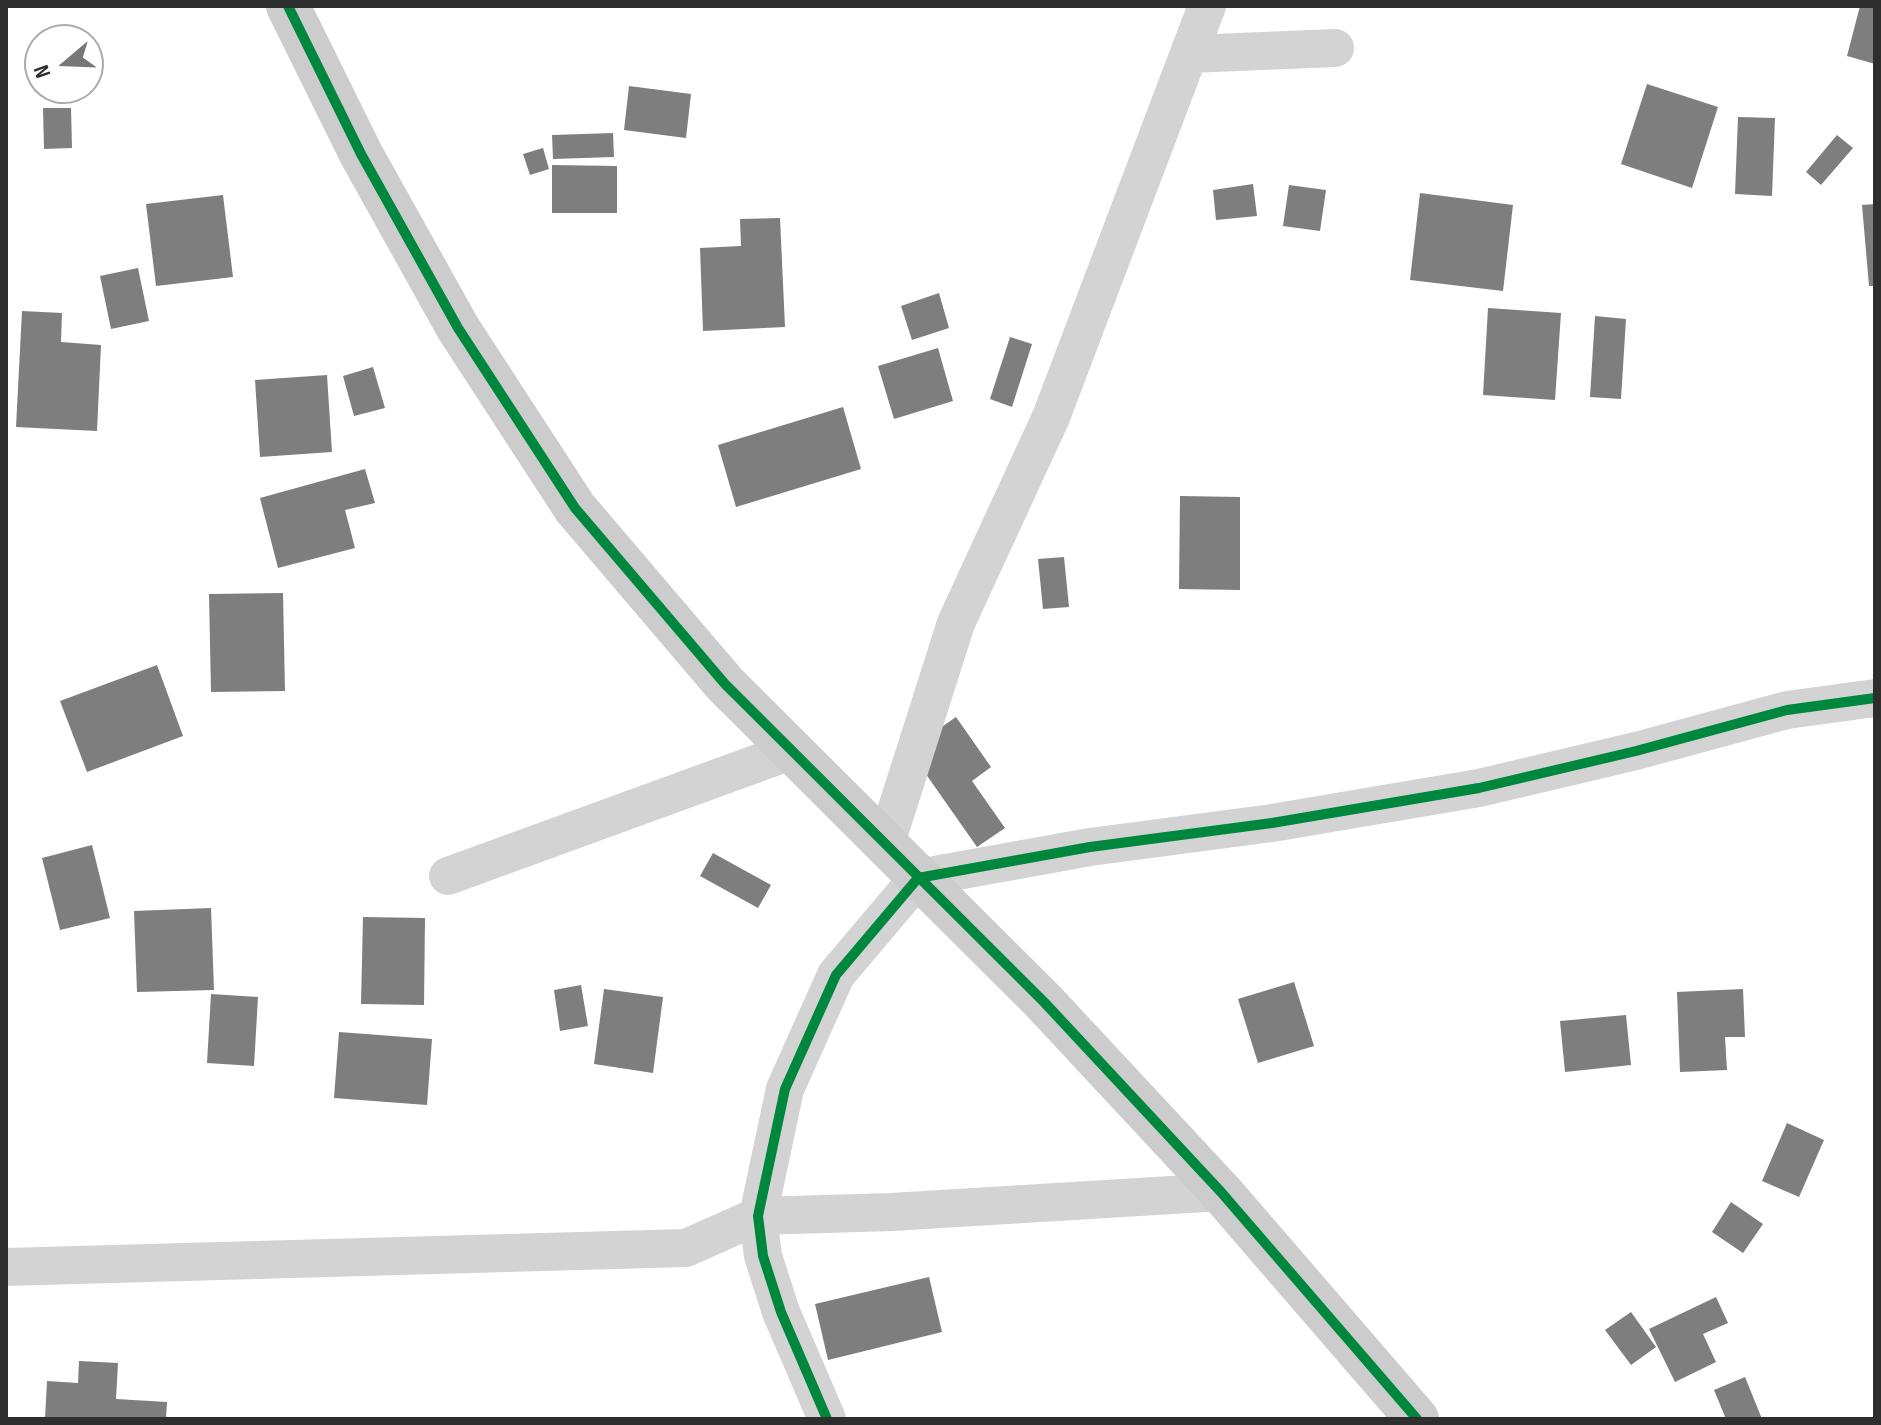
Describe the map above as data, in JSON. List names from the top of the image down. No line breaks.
{"north":"left"}
